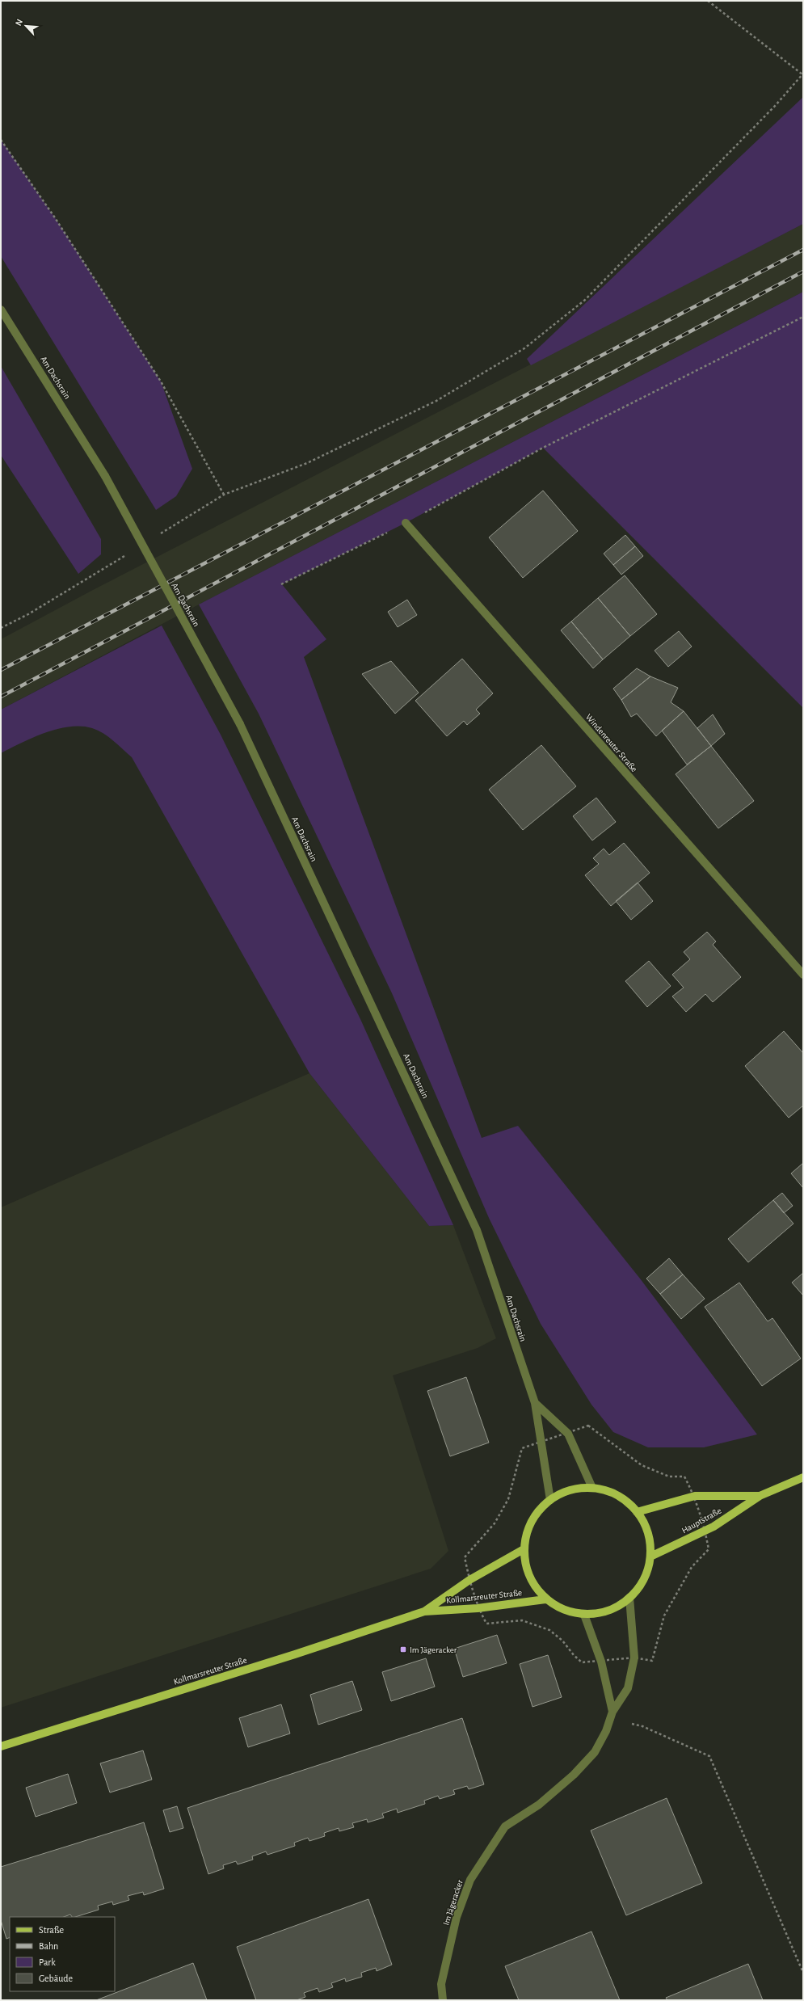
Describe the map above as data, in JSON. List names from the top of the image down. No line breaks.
{"streets":{"main road":["Hauptstraße","Kollmarsreuter Straße"],"street":["Am Dachsrain","Windenreuter Straße","Im Jägeracker"]},"places":{"transit":["Im Jägeracker"]},"legend":["Straße","Bahn","Park","Gebäude"],"north":"top left"}
